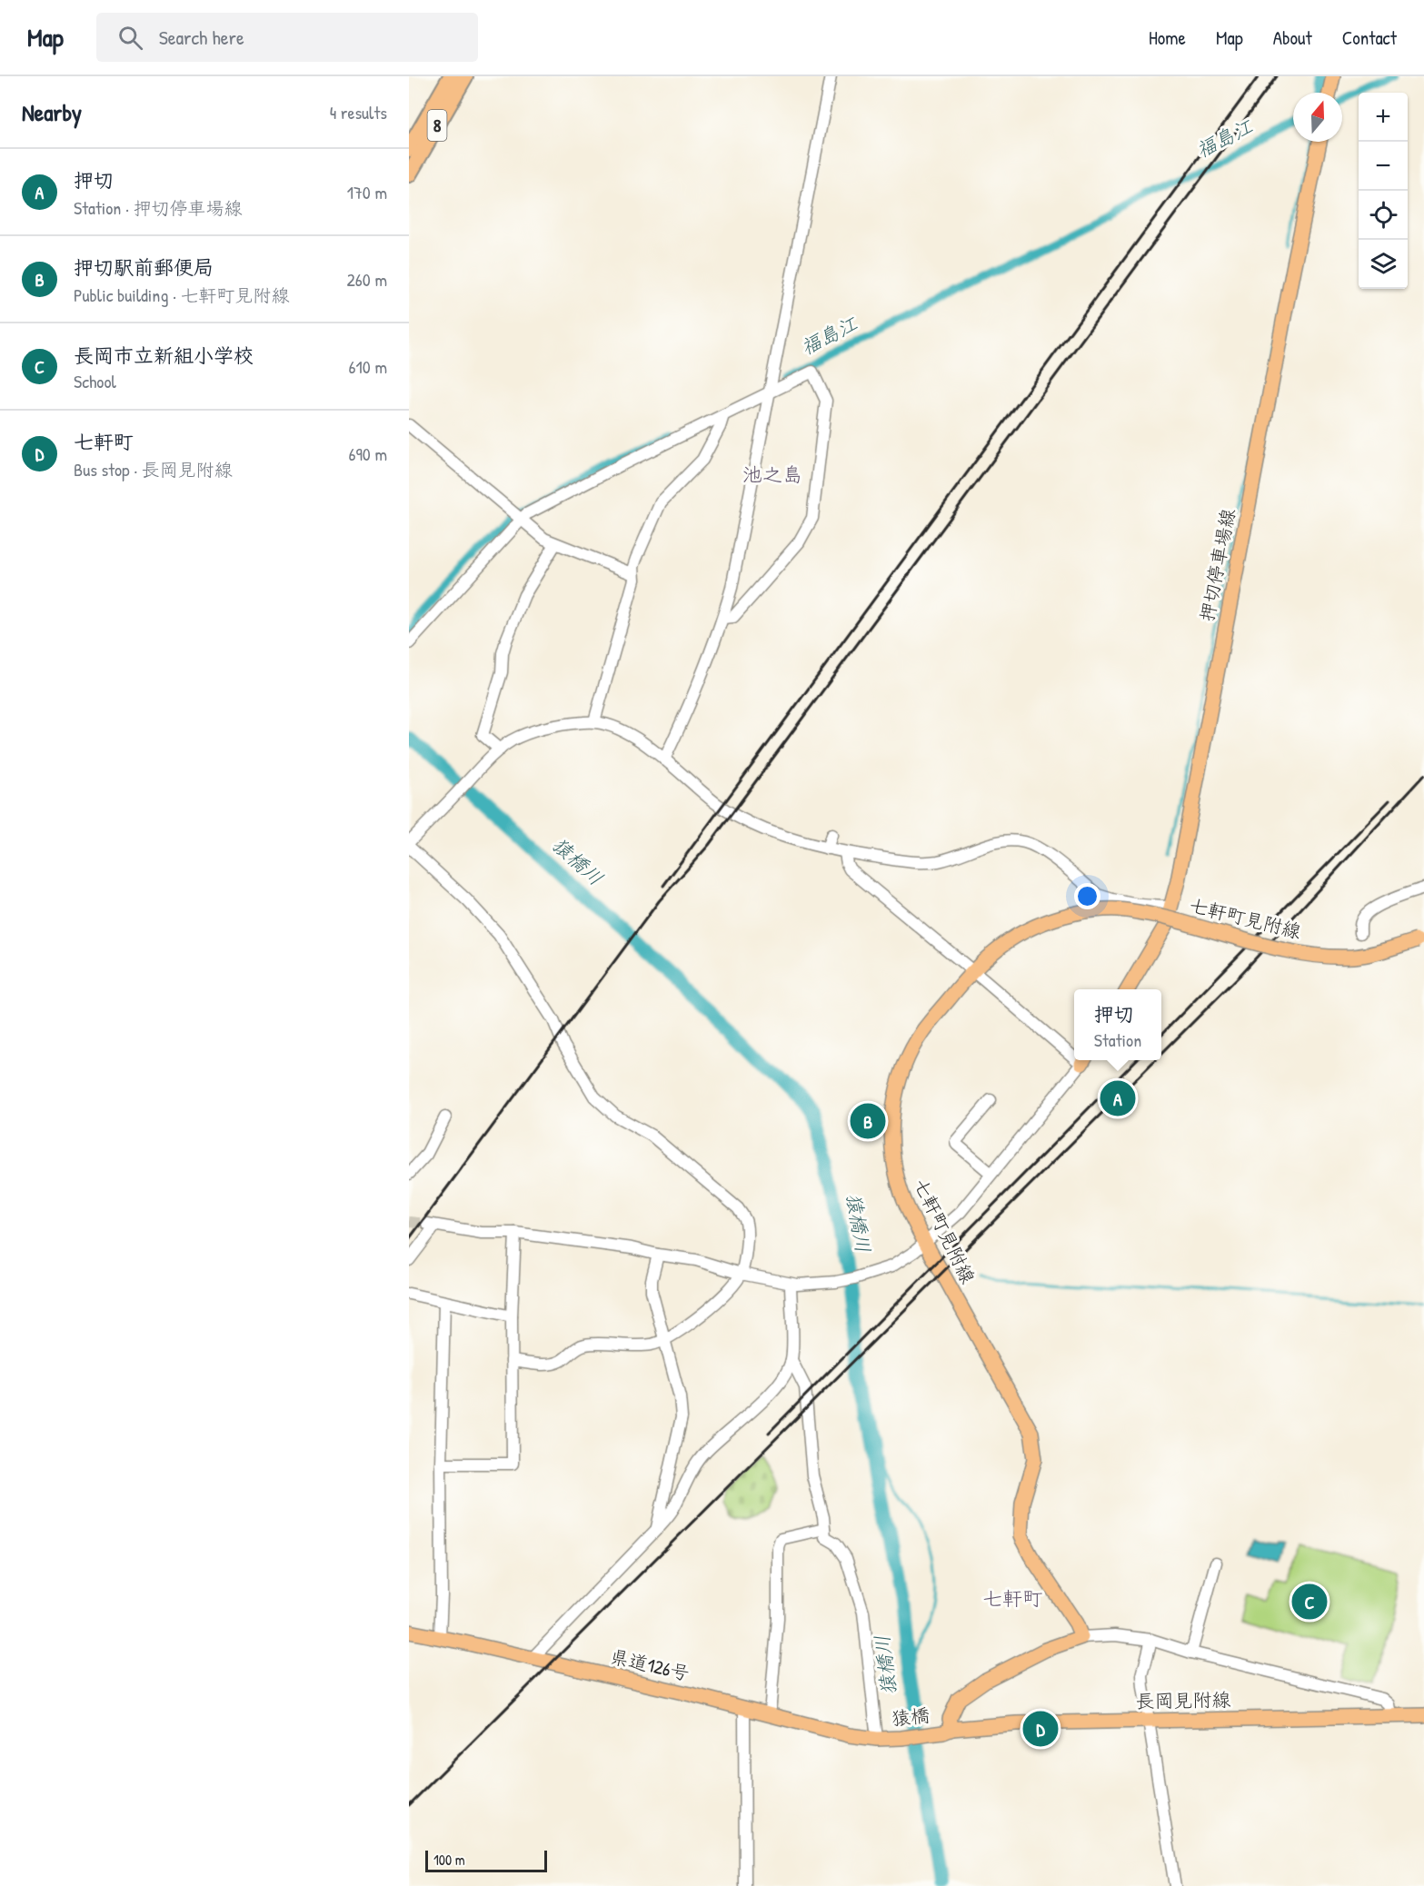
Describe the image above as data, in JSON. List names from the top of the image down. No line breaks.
{"streets":{"highway":["8"],"main road":["押切停車場線","七軒町見附線","県道126号","長岡見附線","猿橋"]},"crossings":[["県道126号","猿橋"],["長岡見附線","猿橋"]],"districts":["池之島","七軒町"],"water":["福島江","猿橋川"],"scale_bar":"100 m","north":"top","page":{"header":"Map","search":"Search here","nav":["Home","Map","About","Contact"],"heading":["Nearby","4 results"],"map_buttons":["+","−"],"list":[{"mark":"A","name":"押切","note":"Station · 押切停車場線","value":"170 m"},{"mark":"B","name":"押切駅前郵便局","note":"Public building · 七軒町見附線","value":"260 m"},{"mark":"C","name":"長岡市立新組小学校","note":"School","value":"610 m"},{"mark":"D","name":"七軒町","note":"Bus stop · 長岡見附線","value":"690 m"}],"popup":["押切","Station"],"pins":["A","B","C","D"],"scale":"100 m"}}
